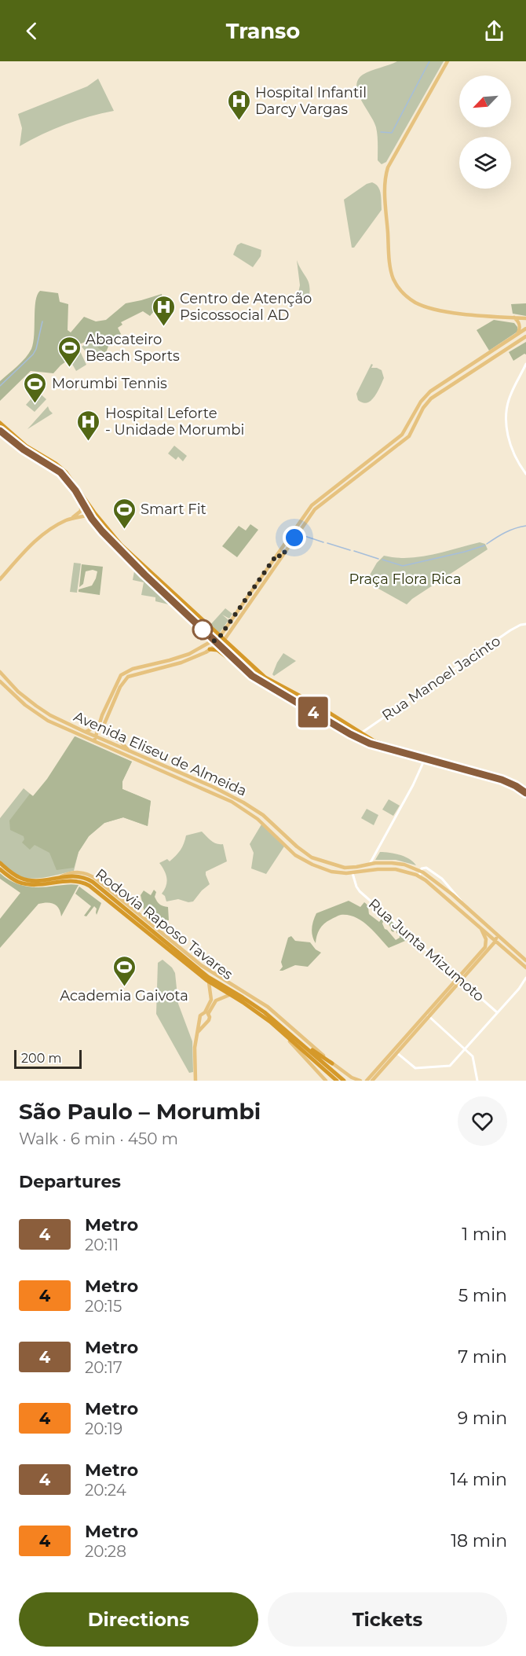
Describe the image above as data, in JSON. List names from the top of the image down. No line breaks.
{"streets":{"highway":["Rodovia Raposo Tavares"],"main road":["Avenida Eliseu de Almeida"],"street":["Rua Manoel Jacinto","Rua Junta Mizumoto"]},"crossings":[["Avenida Eliseu de Almeida","Rua Junta Mizumoto"]],"parks":["Praça Flora Rica"],"places":{"hospital":["Hospital Infantil Darcy Vargas","Centro de Atenção Psicossocial AD","Hospital Leforte - Unidade Morumbi"],"sports":["Abacateiro Beach Sports","Morumbi Tennis","Smart Fit","Academia Gaivota"]},"lines":["metro line 4"],"scale_bar":"200 m","north":"bottom left","page":{"header":"Transo","on_map":"4","scale":"200 m","heading":[["São Paulo – Morumbi","Walk · 6 min · 450 m"],"Departures"],"list":[{"mark":"4","name":"Metro","note":"20:11","value":"1 min"},{"mark":"4","name":"Metro","note":"20:15","value":"5 min"},{"mark":"4","name":"Metro","note":"20:17","value":"7 min"},{"mark":"4","name":"Metro","note":"20:19","value":"9 min"},{"mark":"4","name":"Metro","note":"20:24","value":"14 min"},{"mark":"4","name":"Metro","note":"20:28","value":"18 min"}],"buttons":["Directions","Tickets"]}}
